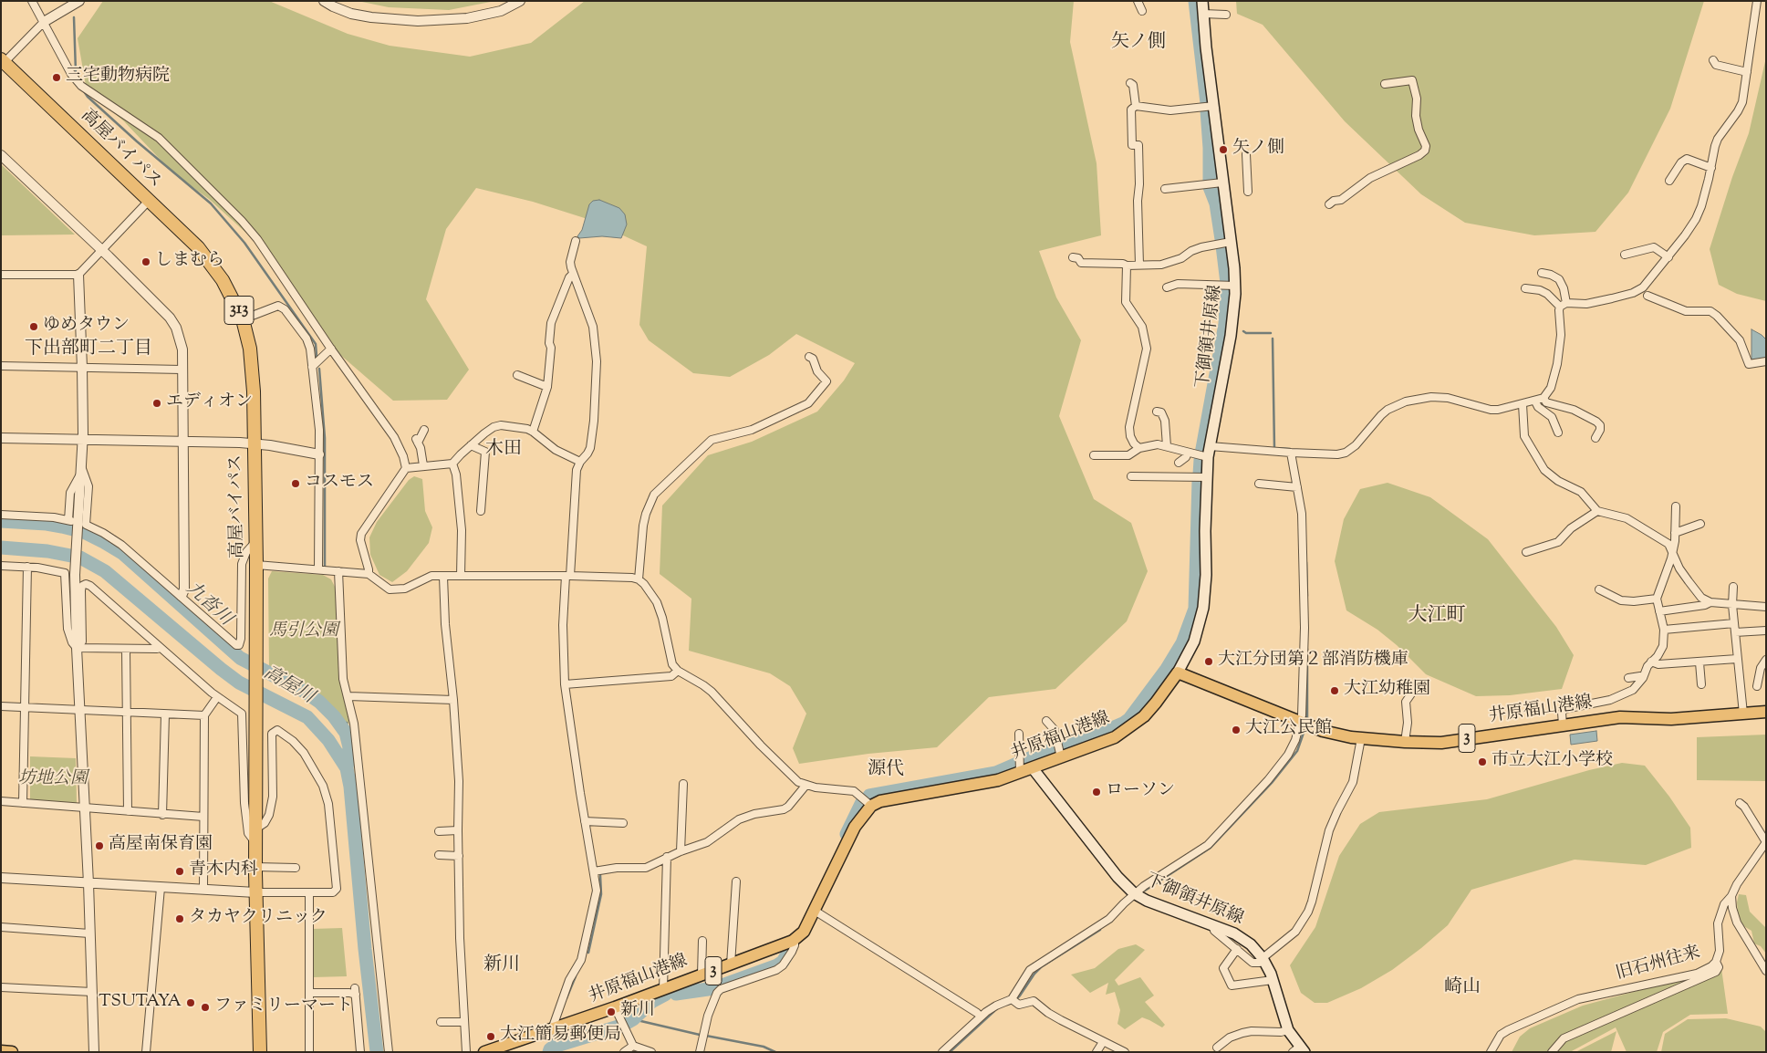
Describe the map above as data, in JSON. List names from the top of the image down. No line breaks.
{"streets":{"highway":["高屋バイパス","313"],"main road":["下御領井原線","井原福山港線","3"],"street":["旧石州往来"]},"crossings":[["下御領井原線","井原福山港線"]],"districts":["矢ノ側","下出部町二丁目","木田","大江町","源代","新川","崎山"],"water":["九沓川","高屋川"],"parks":["馬引公園","坊地公園"],"places":["三宅動物病院","矢ノ側","しまむら","ゆめタウン","エディオン","コスモス","大江分団第２部消防機庫","大江幼稚園","大江公民館","市立大江小学校","ローソン","高屋南保育園","青木内科","タカヤクリニック","TSUTAYA","ファミリーマート","新川","大江簡易郵便局"]}
